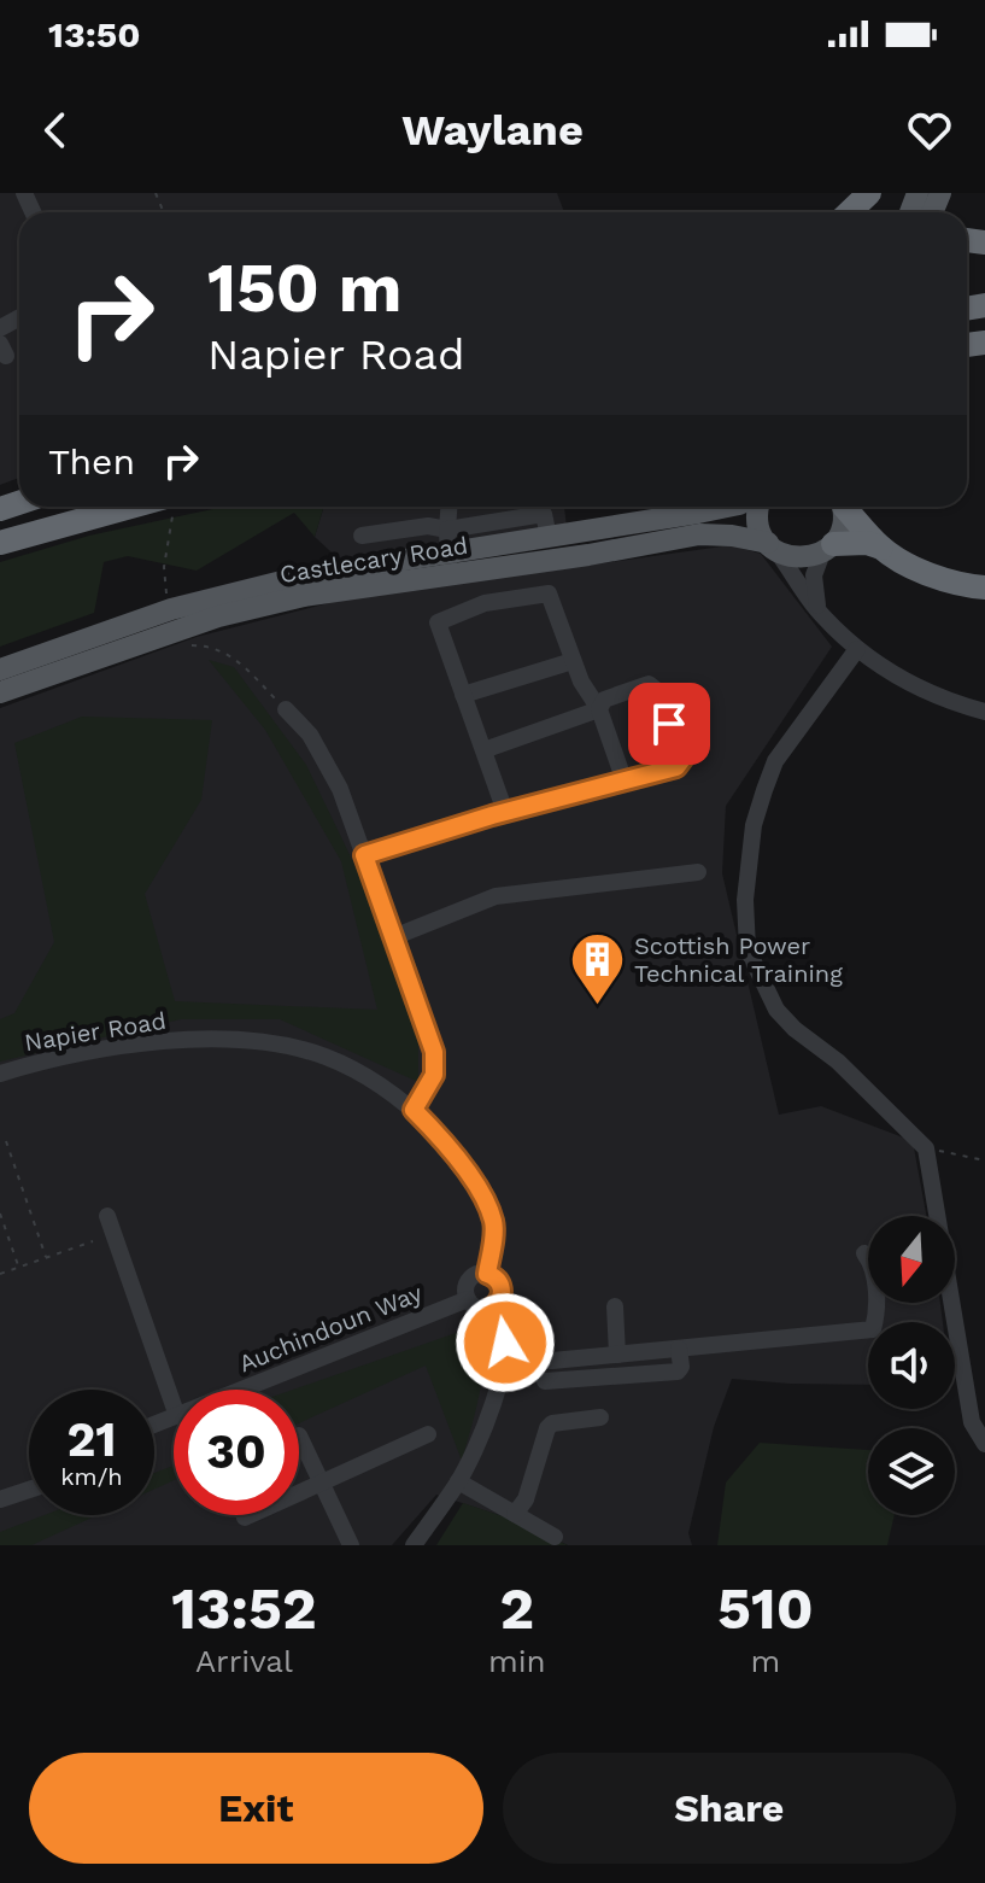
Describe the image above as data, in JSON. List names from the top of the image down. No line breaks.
{"streets":{"main road":["Castlecary Road"],"street":["Napier Road","Auchindoun Way"]},"crossings":[["Napier Road","Auchindoun Way"]],"places":{"building":["Scottish Power Technical Training"]},"north":"bottom","page":{"status":"13:50","header":"Waylane","turn":["150 m","Napier Road"],"then":"Then","speed":"21 km/h","limit":"30","eta":["13:52","Arrival","2","min","510","m"],"buttons":["Exit","Share"]}}
